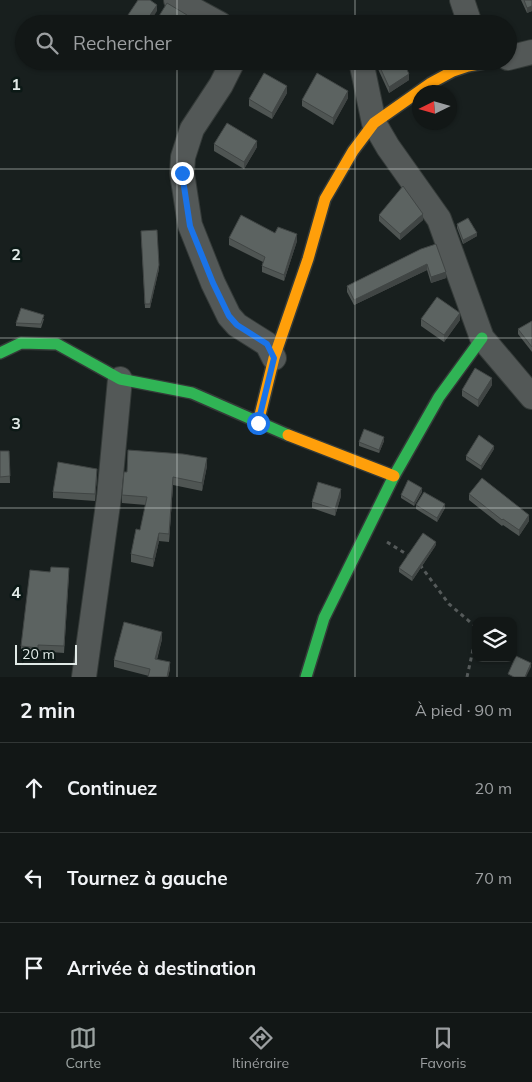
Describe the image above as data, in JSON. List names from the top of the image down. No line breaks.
{"scale_bar":"20 m","north":"left","page":{"search":"Rechercher","scale":"20 m","heading":["2 min","À pied · 90 m"],"list":[["Continuez","20 m"],["Tournez à gauche","70 m"],"Arrivée à destination"],"nav":["Carte","Itinéraire","Favoris"]},"grid":{"rows":["1","2","3","4"]}}
